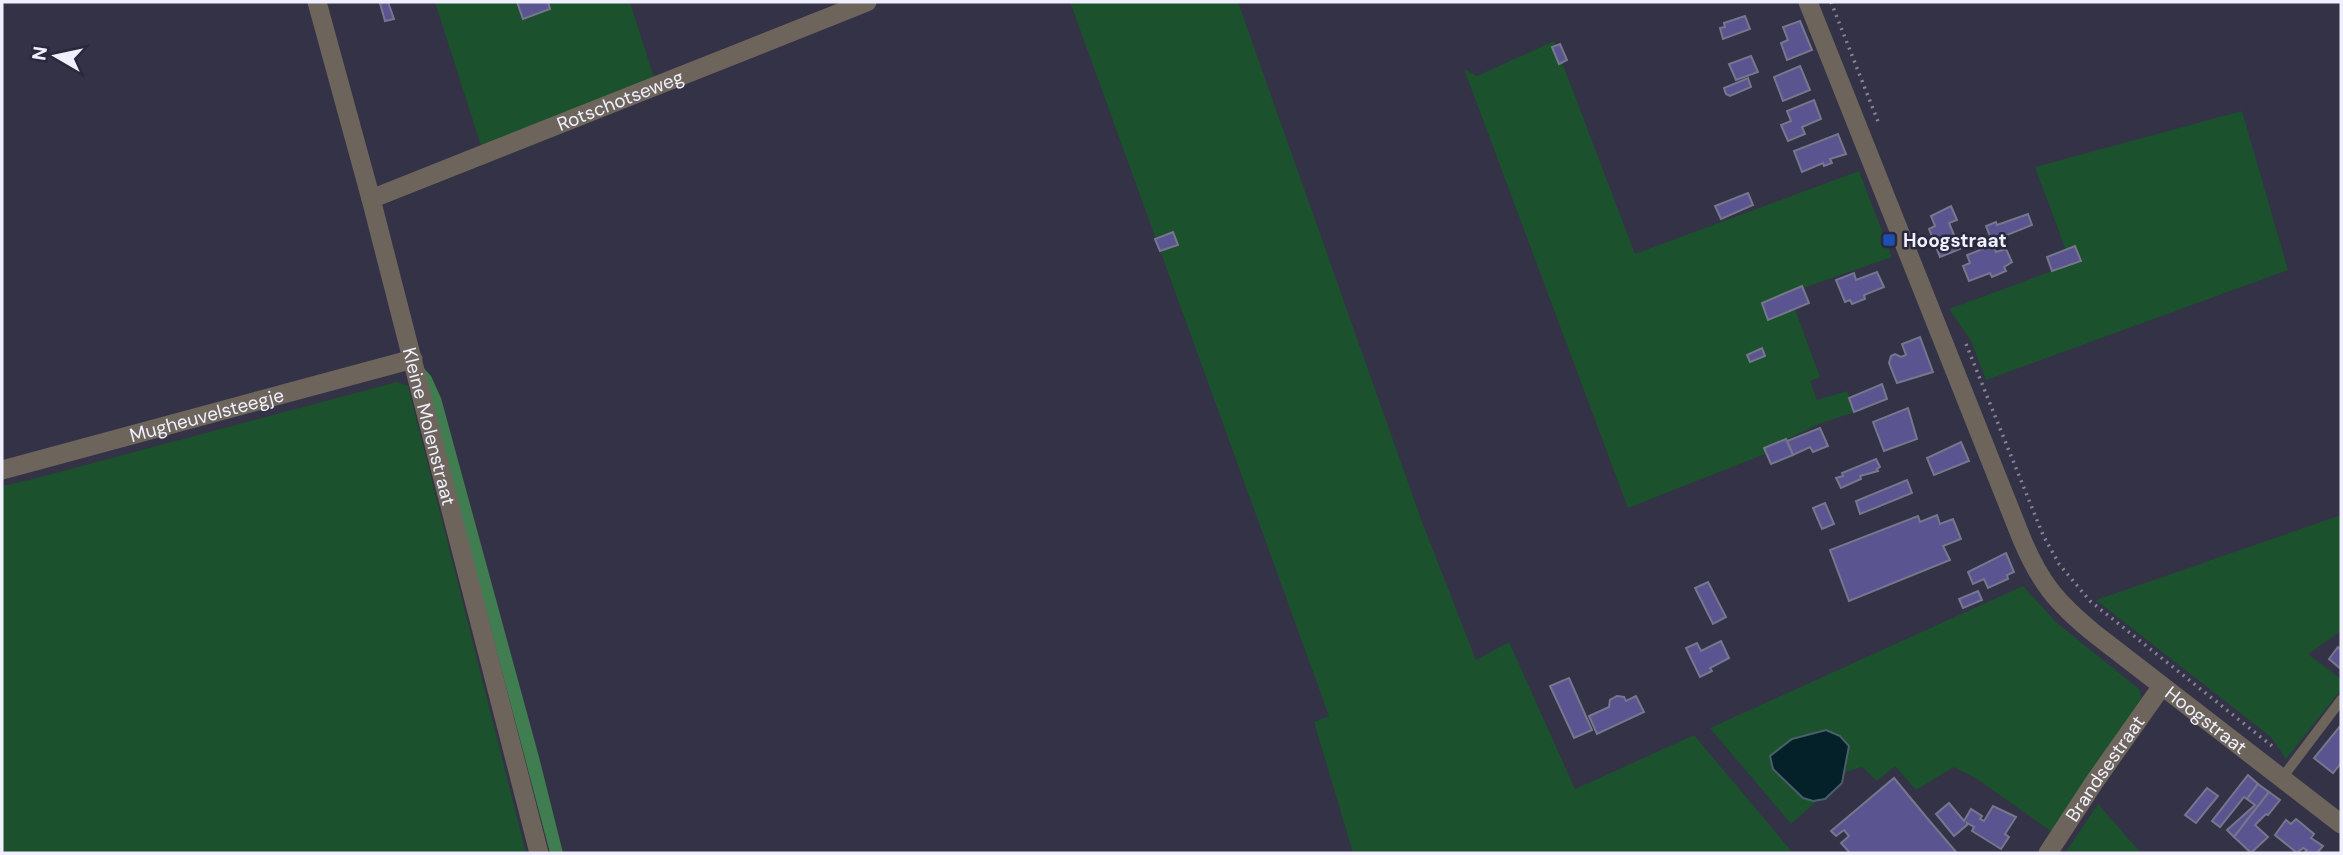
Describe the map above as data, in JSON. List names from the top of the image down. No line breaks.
{"streets":{"street":["Rotschotseweg","Mugheuvelsteegje","Kleine Molenstraat","Hoogstraat","Brandsestraat"]},"crossings":[["Rotschotseweg","Kleine Molenstraat"],["Mugheuvelsteegje","Kleine Molenstraat"],["Hoogstraat","Brandsestraat"]],"places":{"transit":["Hoogstraat"]},"north":"left"}
